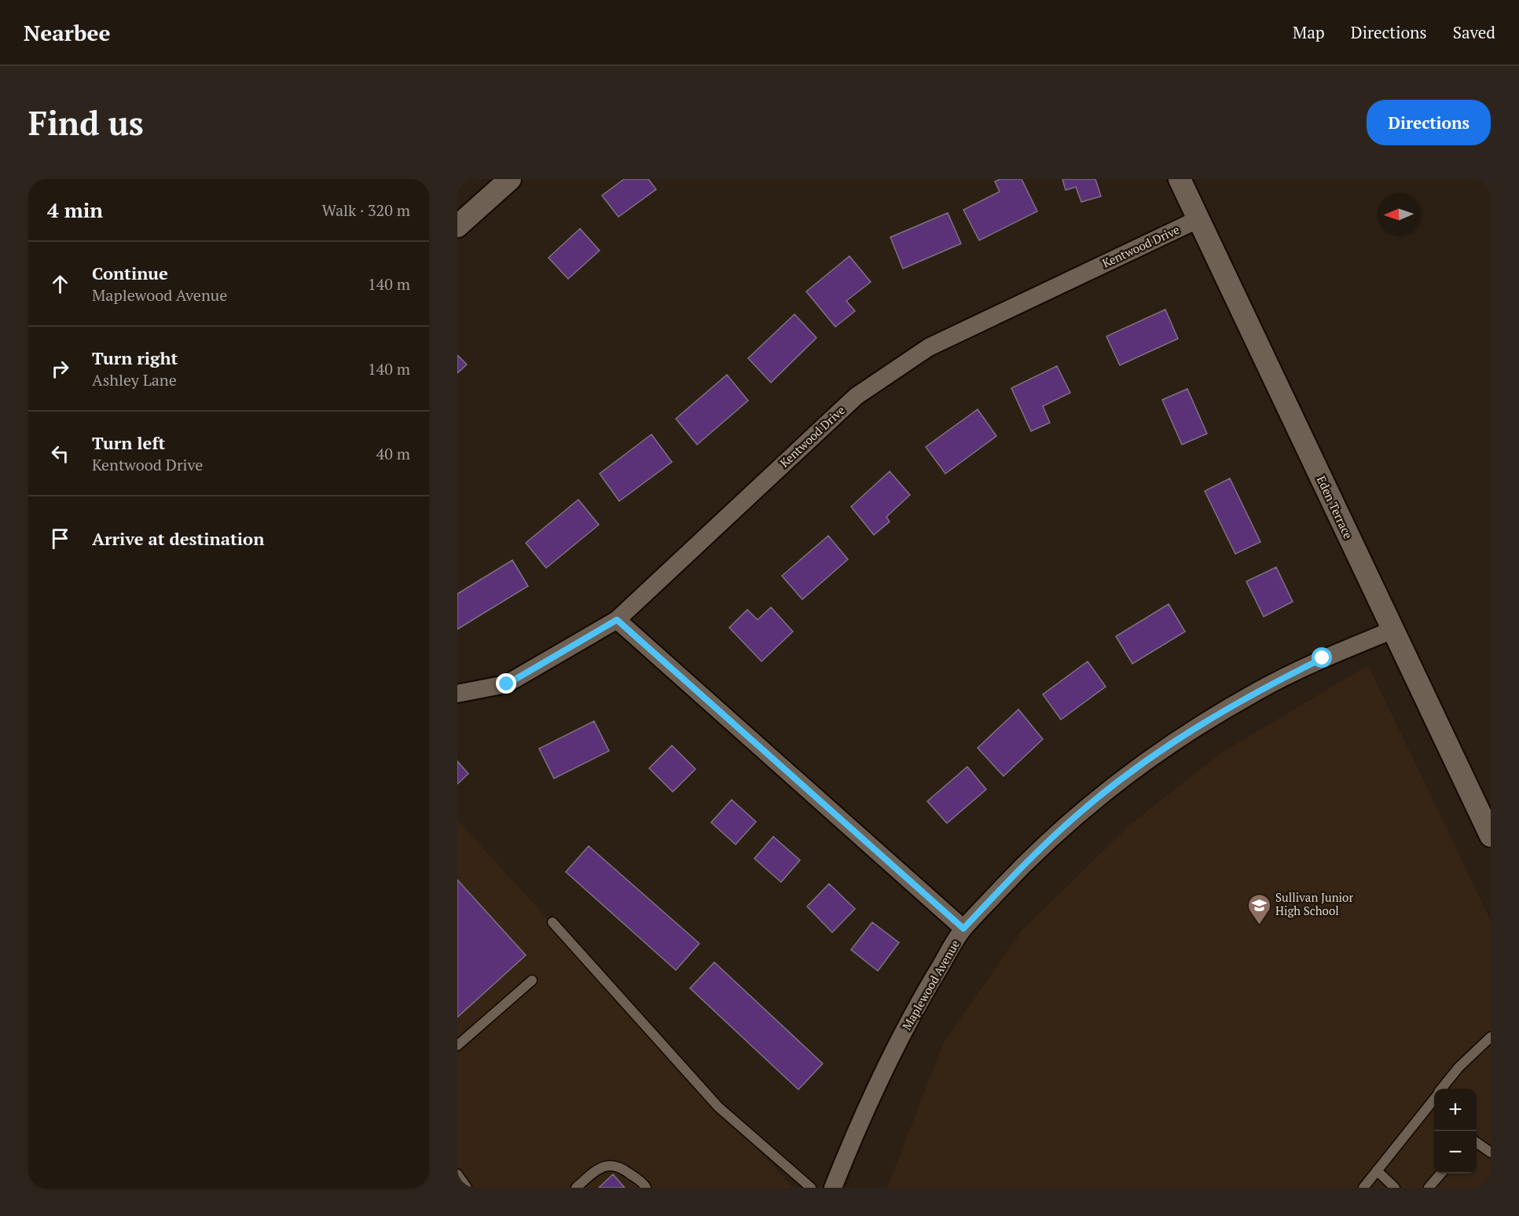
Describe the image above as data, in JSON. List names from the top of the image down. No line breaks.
{"streets":{"street":["Kentwood Drive","Eden Terrace","Maplewood Avenue"]},"crossings":[["Kentwood Drive","Eden Terrace"],["Eden Terrace","Maplewood Avenue"]],"places":{"school or university":["Sullivan Junior High School"]},"north":"left","page":{"header":"Nearbee","nav":["Map","Directions","Saved"],"buttons":"Directions","title":"Find us","heading":["4 min","Walk · 320 m"],"list":[["Continue","Maplewood Avenue","140 m"],["Turn right","Ashley Lane","140 m"],["Turn left","Kentwood Drive","40 m"],"Arrive at destination"],"map_buttons":["+","−"]}}
